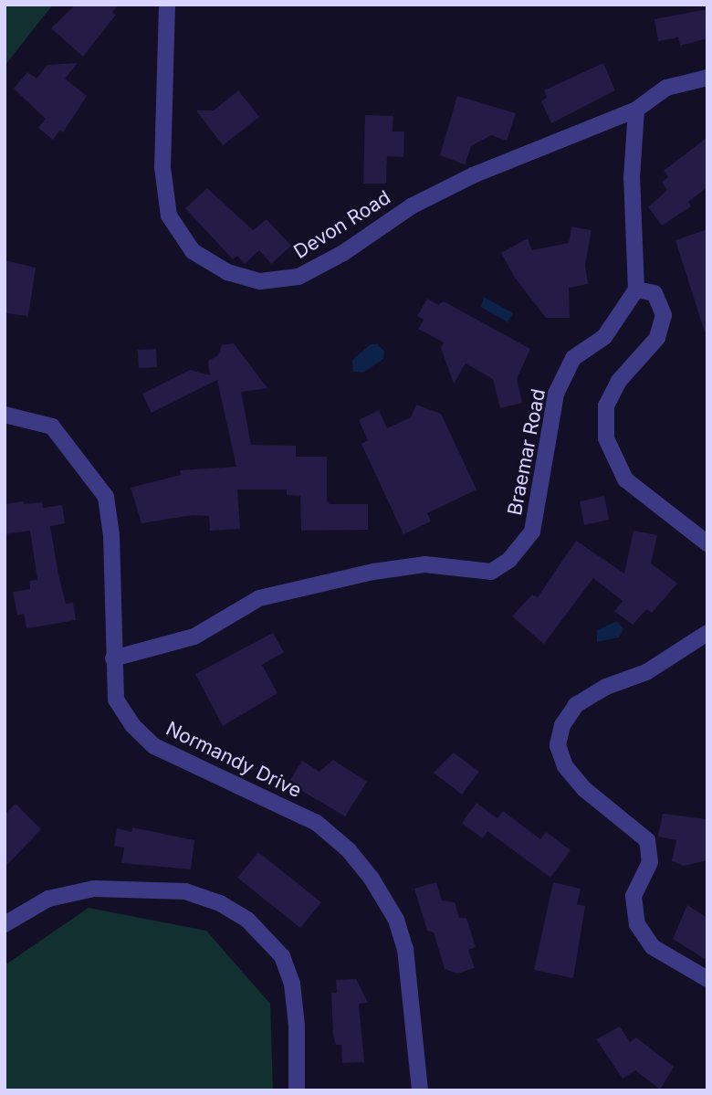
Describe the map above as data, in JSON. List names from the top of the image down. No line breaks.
{"streets":{"street":["Devon Road","Braemar Road","Normandy Drive"]},"crossings":[["Braemar Road","Normandy Drive"]]}
